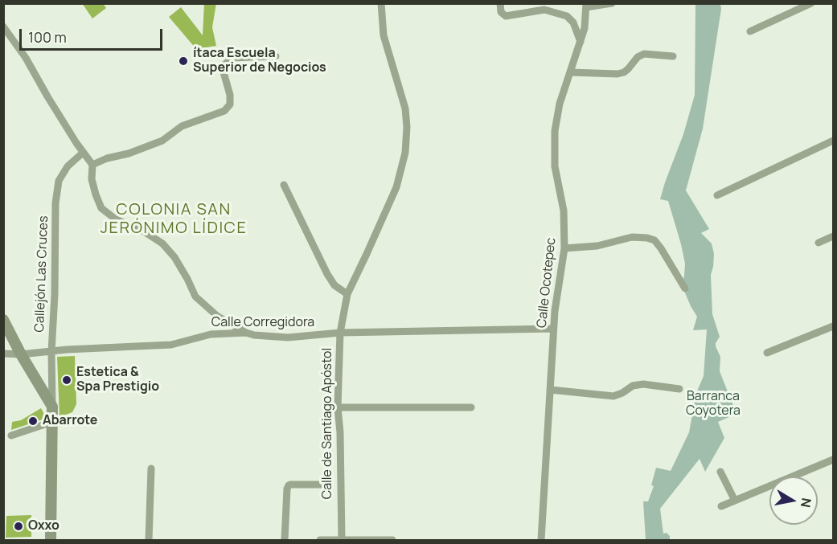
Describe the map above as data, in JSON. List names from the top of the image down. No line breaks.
{"streets":{"street":["Callejón Las Cruces","Calle Ocotepec","Calle Corregidora","Calle de Santiago Apóstol"]},"crossings":[["Callejón Las Cruces","Calle Corregidora"],["Calle Ocotepec","Calle Corregidora"],["Calle Corregidora","Calle de Santiago Apóstol"]],"districts":["COLONIA SAN JERÓNIMO LÍDICE"],"parks":["Barranca Coyotera"],"places":["ítaca Escuela Superior de Negocios","Estetica & Spa Prestigio","Abarrote","Oxxo"],"scale_bar":"100 m","north":"right"}
